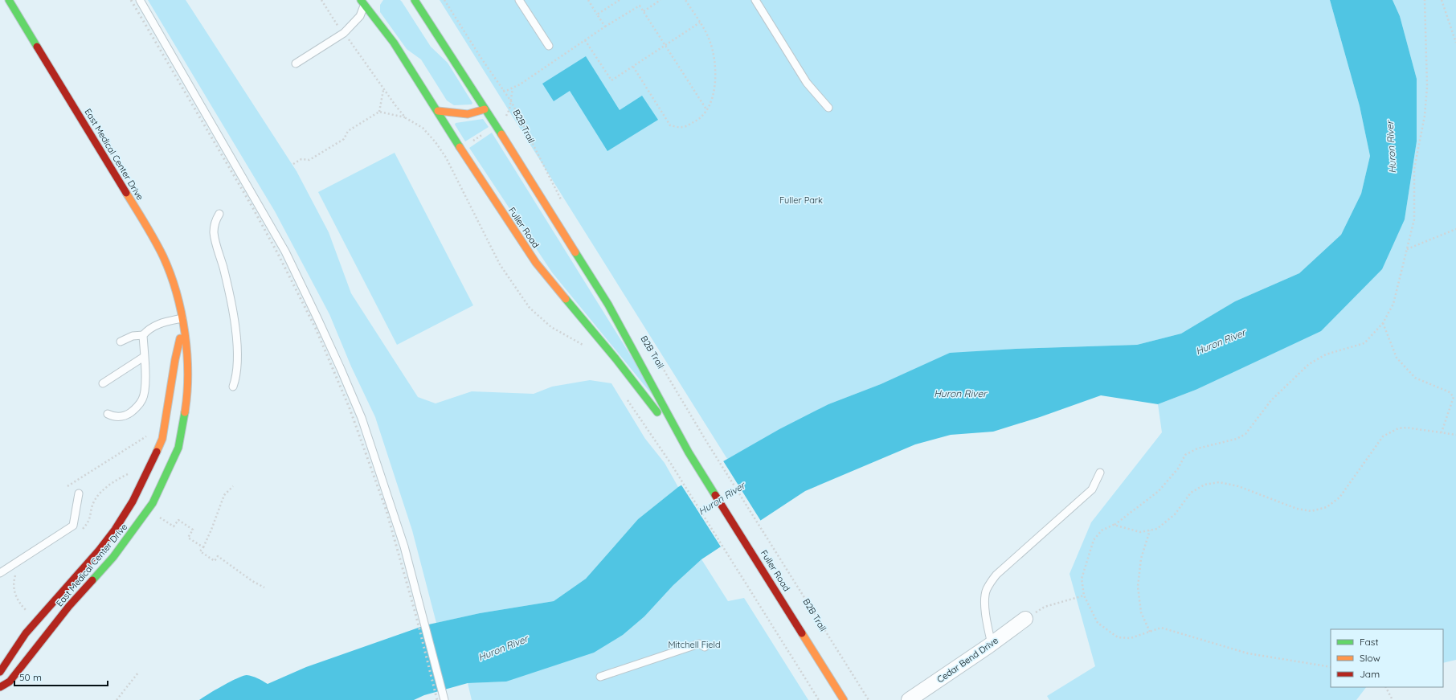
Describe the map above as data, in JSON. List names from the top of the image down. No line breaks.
{"streets":{"main road":["East Medical Center Drive","Fuller Road"],"street":["Cedar Bend Drive"],"path":["B2B Trail"]},"water":["Huron River"],"parks":["Fuller Park","Mitchell Field"],"legend":["Fast","Slow","Jam"],"scale_bar":"50 m"}
